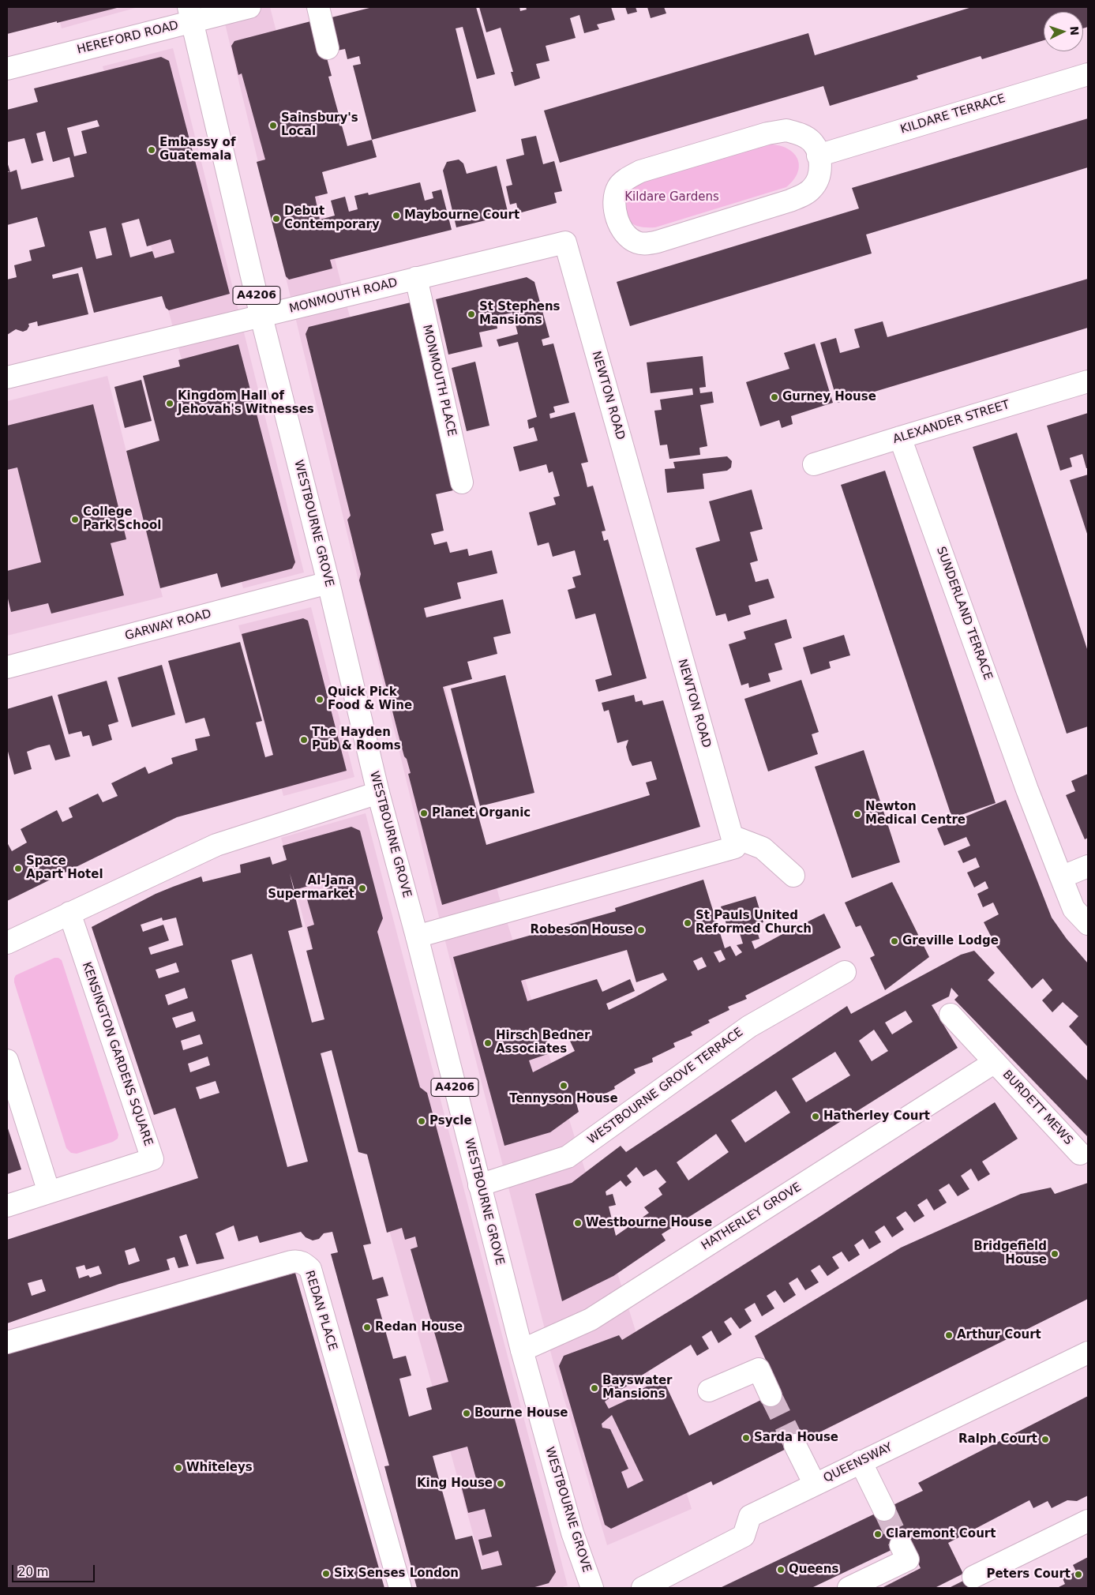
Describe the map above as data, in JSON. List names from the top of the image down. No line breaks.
{"streets":{"street":["HEREFORD ROAD","KILDARE TERRACE","A4206","MONMOUTH ROAD","MONMOUTH PLACE","NEWTON ROAD","ALEXANDER STREET","WESTBOURNE GROVE","SUNDERLAND TERRACE","GARWAY ROAD","KENSINGTON GARDENS SQUARE","WESTBOURNE GROVE TERRACE","BURDETT MEWS","HATHERLEY GROVE","REDAN PLACE","QUEENSWAY"]},"crossings":[["HEREFORD ROAD","WESTBOURNE GROVE"],["MONMOUTH ROAD","MONMOUTH PLACE"],["MONMOUTH ROAD","NEWTON ROAD"],["MONMOUTH ROAD","WESTBOURNE GROVE"],["ALEXANDER STREET","SUNDERLAND TERRACE"],["WESTBOURNE GROVE","GARWAY ROAD"],["WESTBOURNE GROVE","WESTBOURNE GROVE TERRACE"],["WESTBOURNE GROVE","HATHERLEY GROVE"],["BURDETT MEWS","HATHERLEY GROVE"]],"parks":["Kildare Gardens"],"places":["Sainsbury's Local","Embassy of Guatemala","Maybourne Court","Debut Contemporary","St Stephens Mansions","Gurney House","Kingdom Hall of Jehovah's Witnesses","College Park School","Quick Pick Food & Wine","The Hayden Pub & Rooms","Planet Organic","Newton Medical Centre","Space Apart Hotel","Al-Jana Supermarket","St Pauls United Reformed Church","Robeson House","Greville Lodge","Hirsch Bedner Associates","Tennyson House","Hatherley Court","Psycle","Westbourne House","Bridgefield House","Redan House","Arthur Court","Bayswater Mansions","Bourne House","Sarda House","Ralph Court","Whiteleys","King House","Claremont Court","Queens","Six Senses London","Peters Court"],"scale_bar":"20 m","north":"right"}
